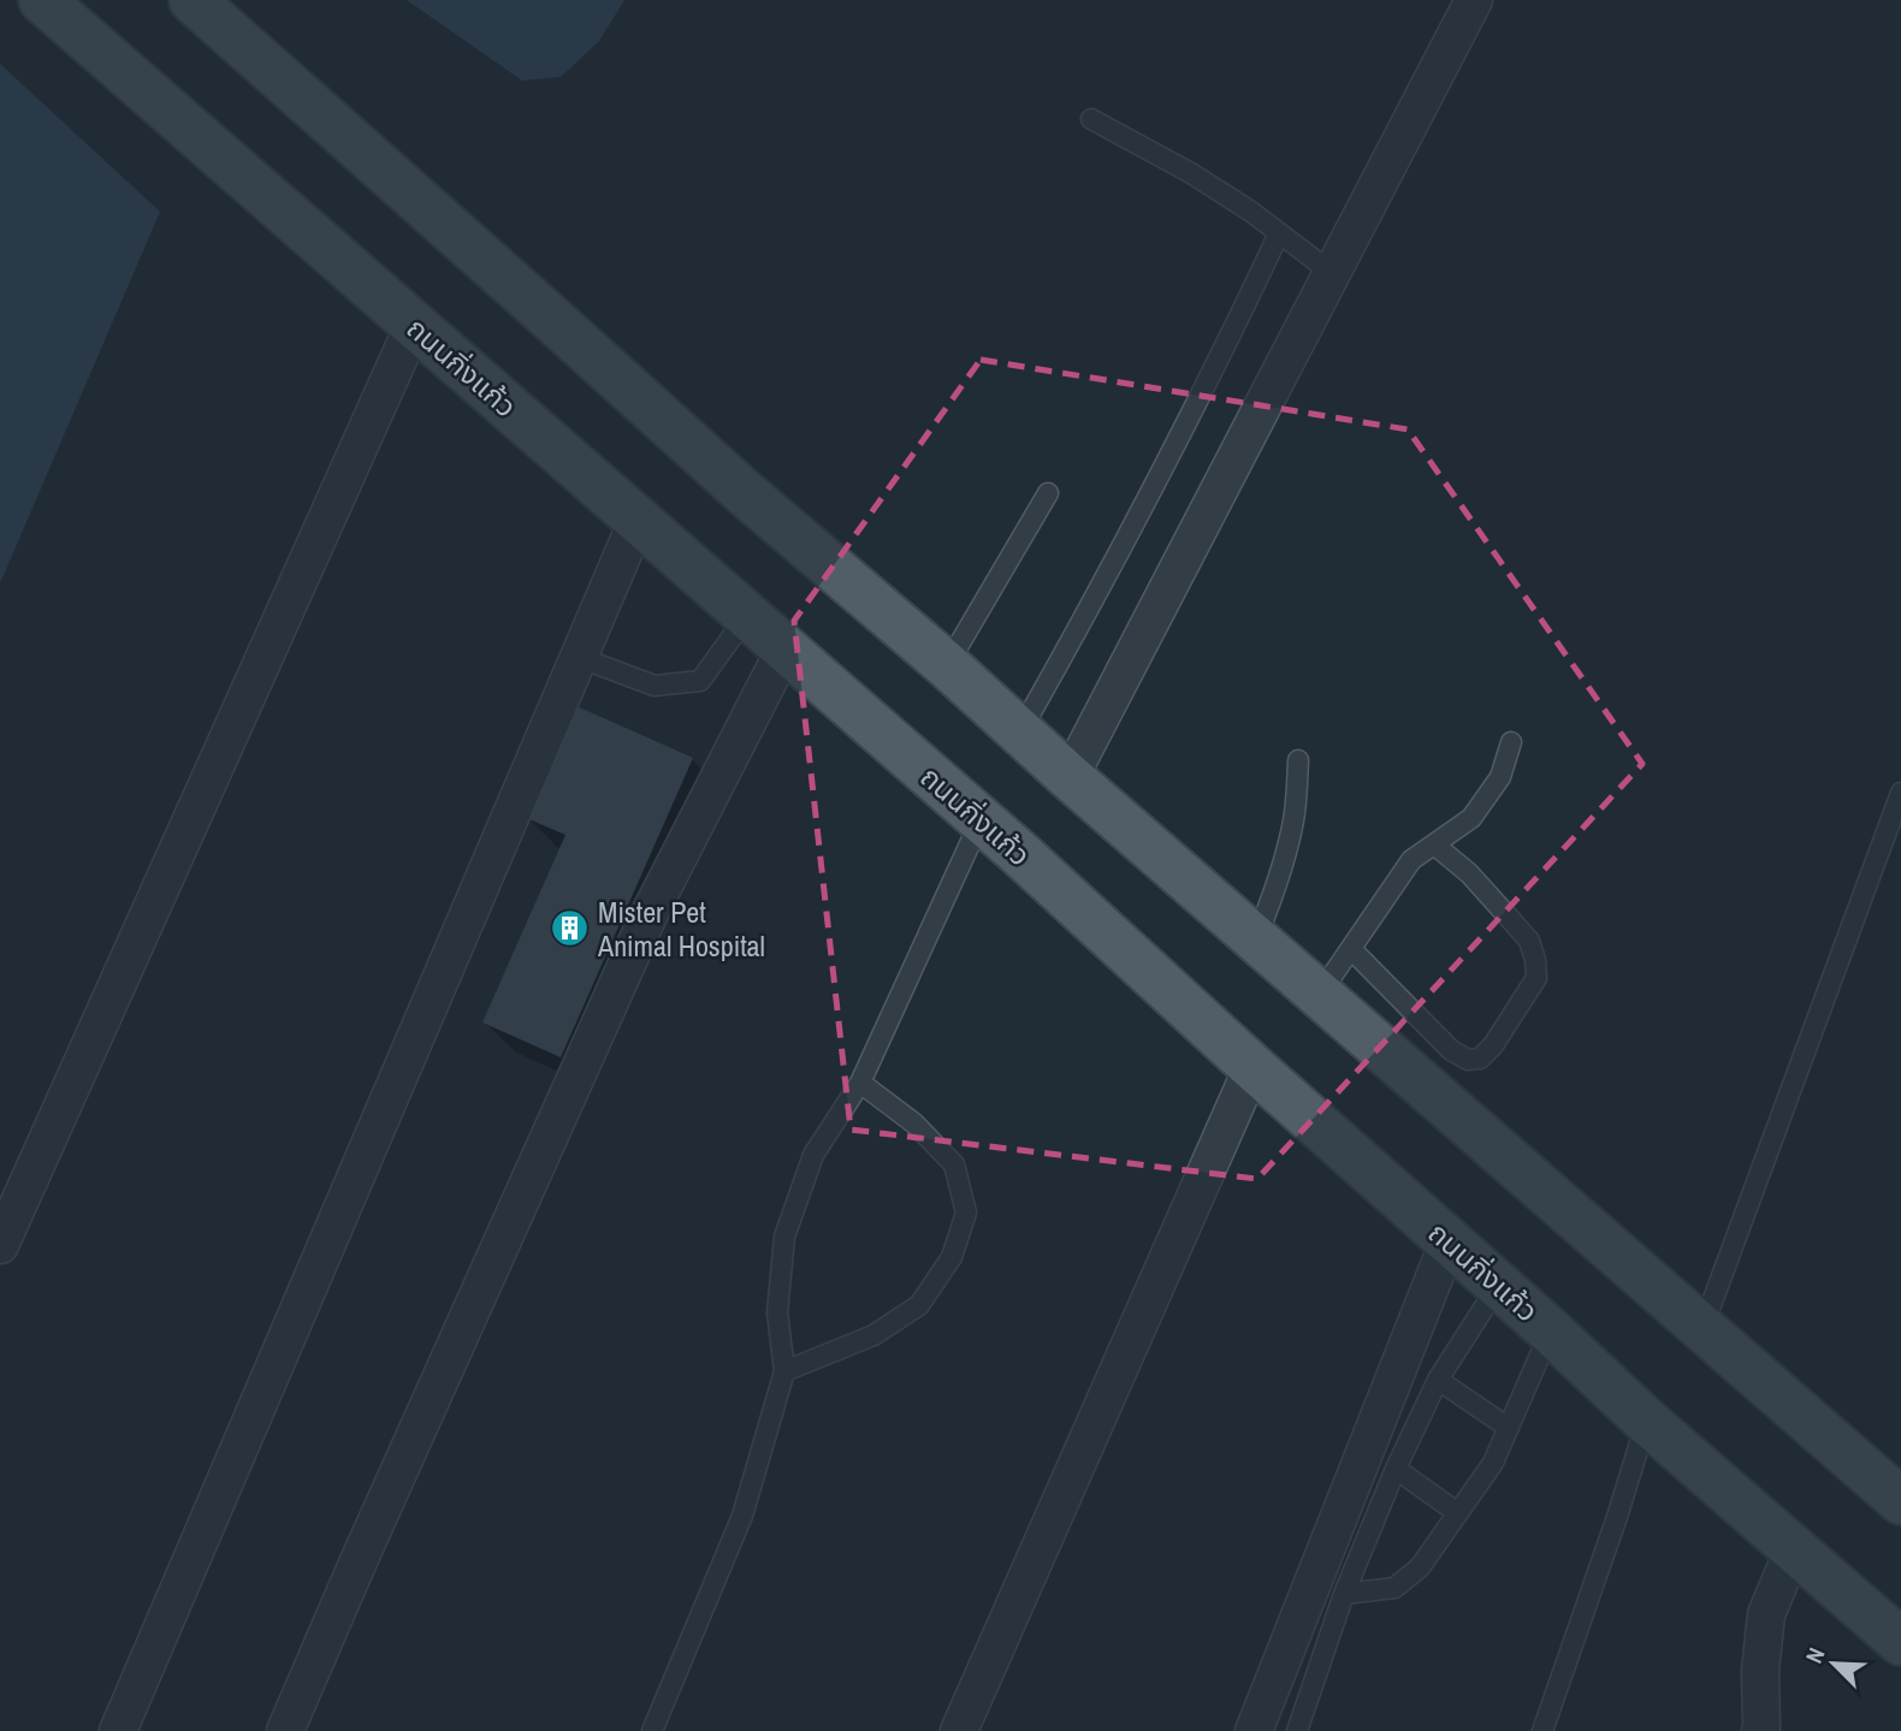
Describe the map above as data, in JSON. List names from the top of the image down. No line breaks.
{"streets":{"main road":["ถนนกิ่งแก้ว"]},"places":{"building":["Mister Pet Animal Hospital"]},"north":"top left"}
